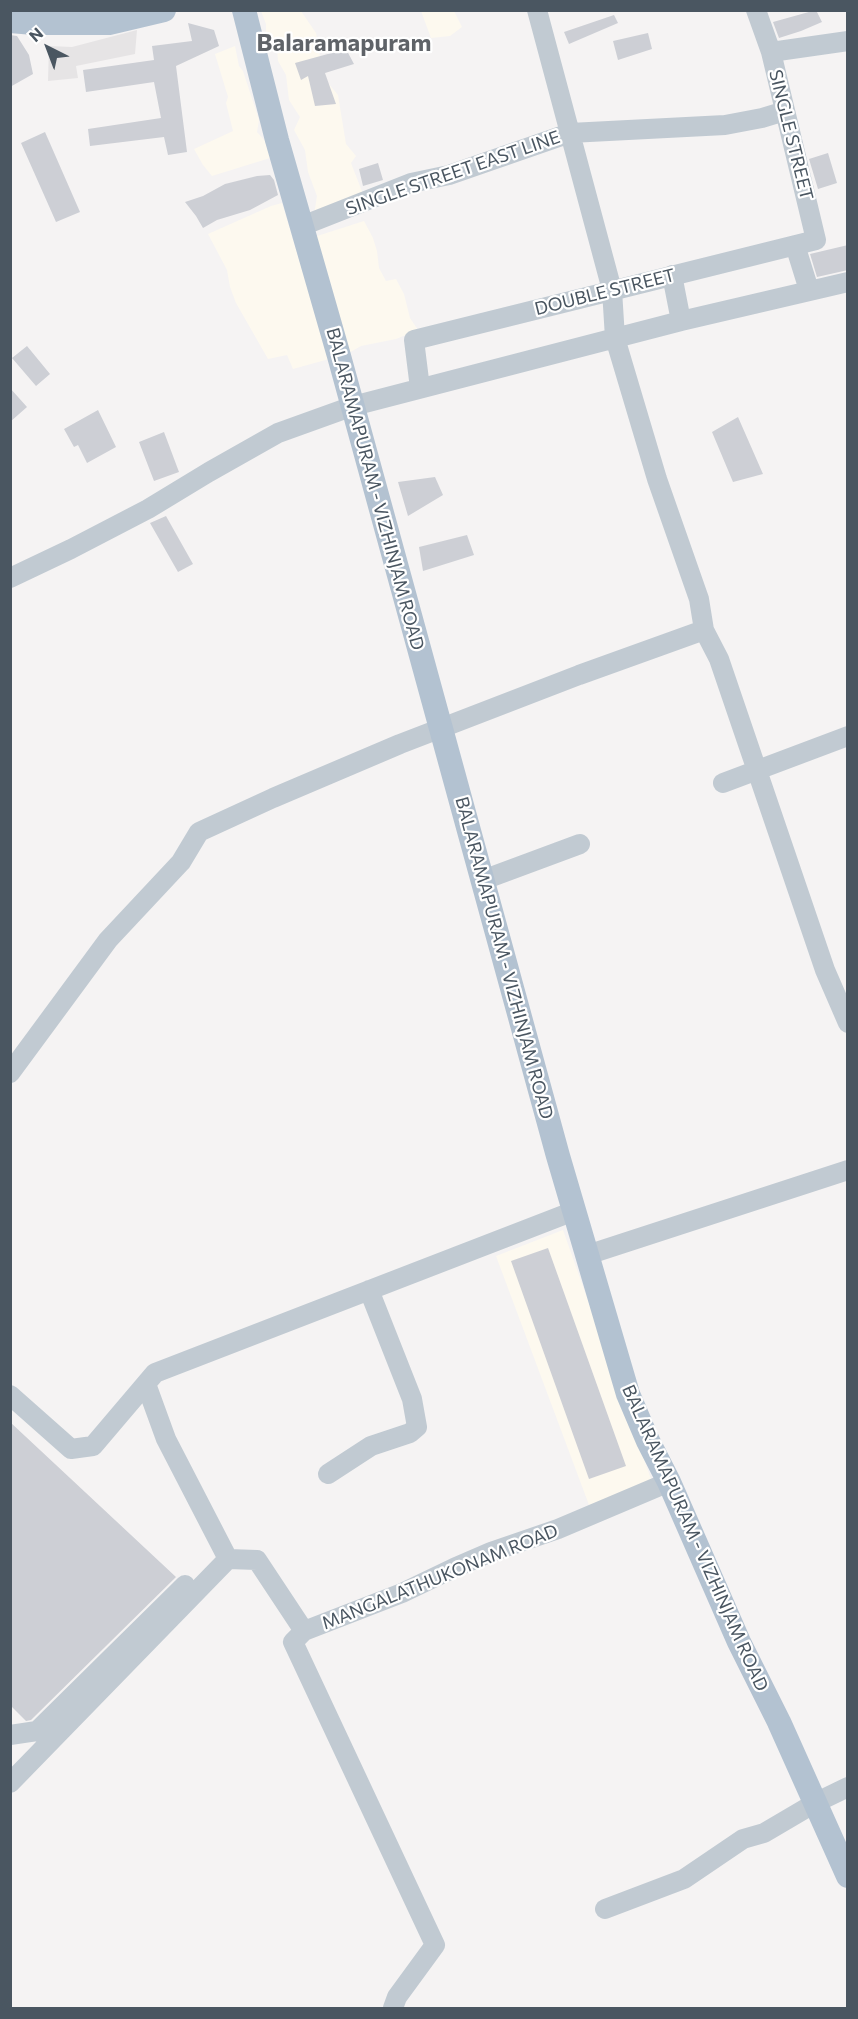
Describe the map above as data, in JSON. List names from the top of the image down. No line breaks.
{"streets":{"main road":["BALARAMAPURAM - VIZHINJAM ROAD"],"street":["SINGLE STREET","SINGLE STREET EAST LINE","DOUBLE STREET","MANGALATHUKONAM ROAD"]},"crossings":[["SINGLE STREET","SINGLE STREET EAST LINE"],["SINGLE STREET","DOUBLE STREET"],["SINGLE STREET EAST LINE","BALARAMAPURAM - VIZHINJAM ROAD"],["BALARAMAPURAM - VIZHINJAM ROAD","MANGALATHUKONAM ROAD"]],"districts":["Balaramapuram"],"north":"top left"}
